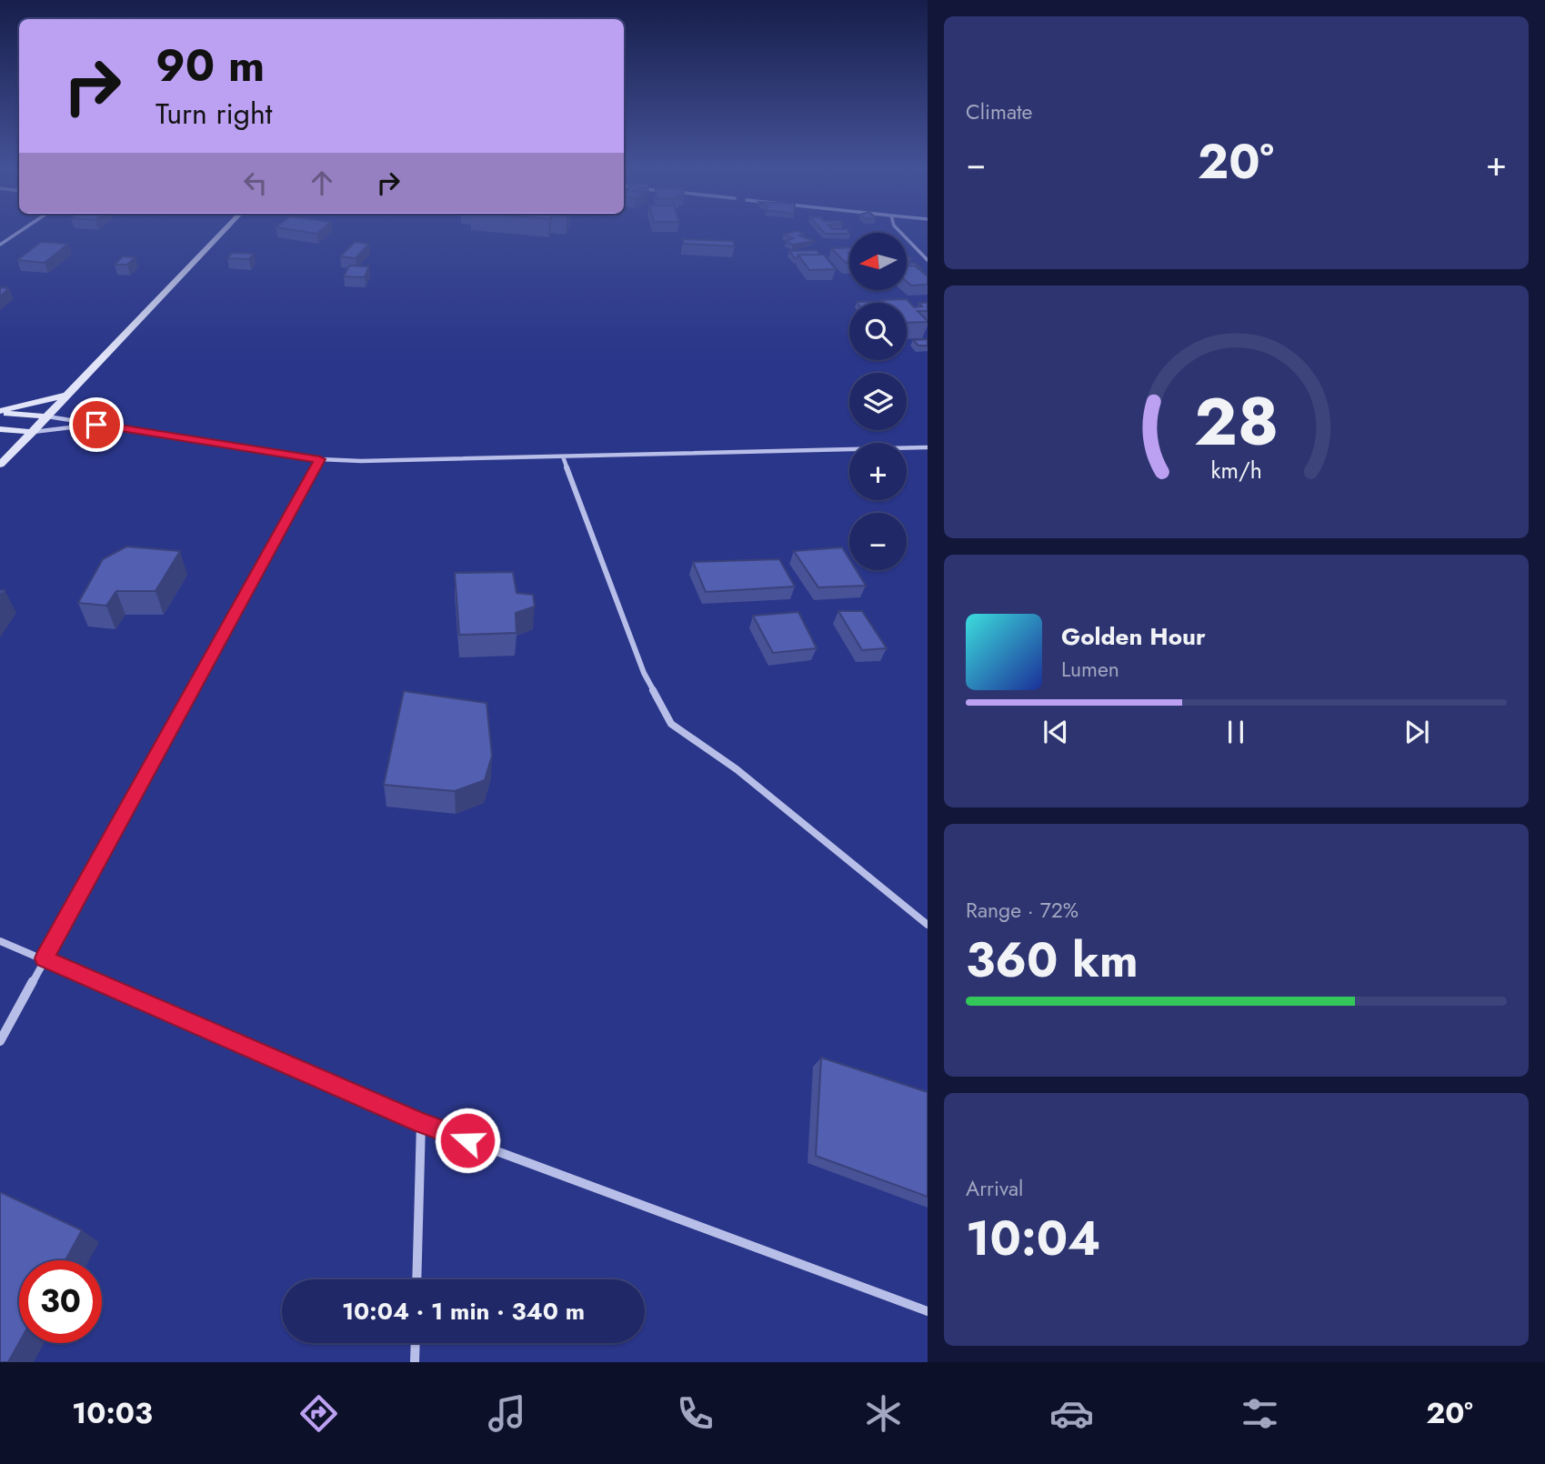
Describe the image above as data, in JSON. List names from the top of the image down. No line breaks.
{"north":"left","page":{"tile":["Climate",["Range · 72%","360 km"],["Arrival","10:04"]],"turn":["90 m","Turn right"],"heat":["−","20°","+"],"map_buttons":["+","−"],"song":["Golden Hour","Lumen"],"limit":"30","trip":"10:04 · 1 min · 340 m","tabs":["10:03","20°"],"gauge":["28","km/h"]}}
